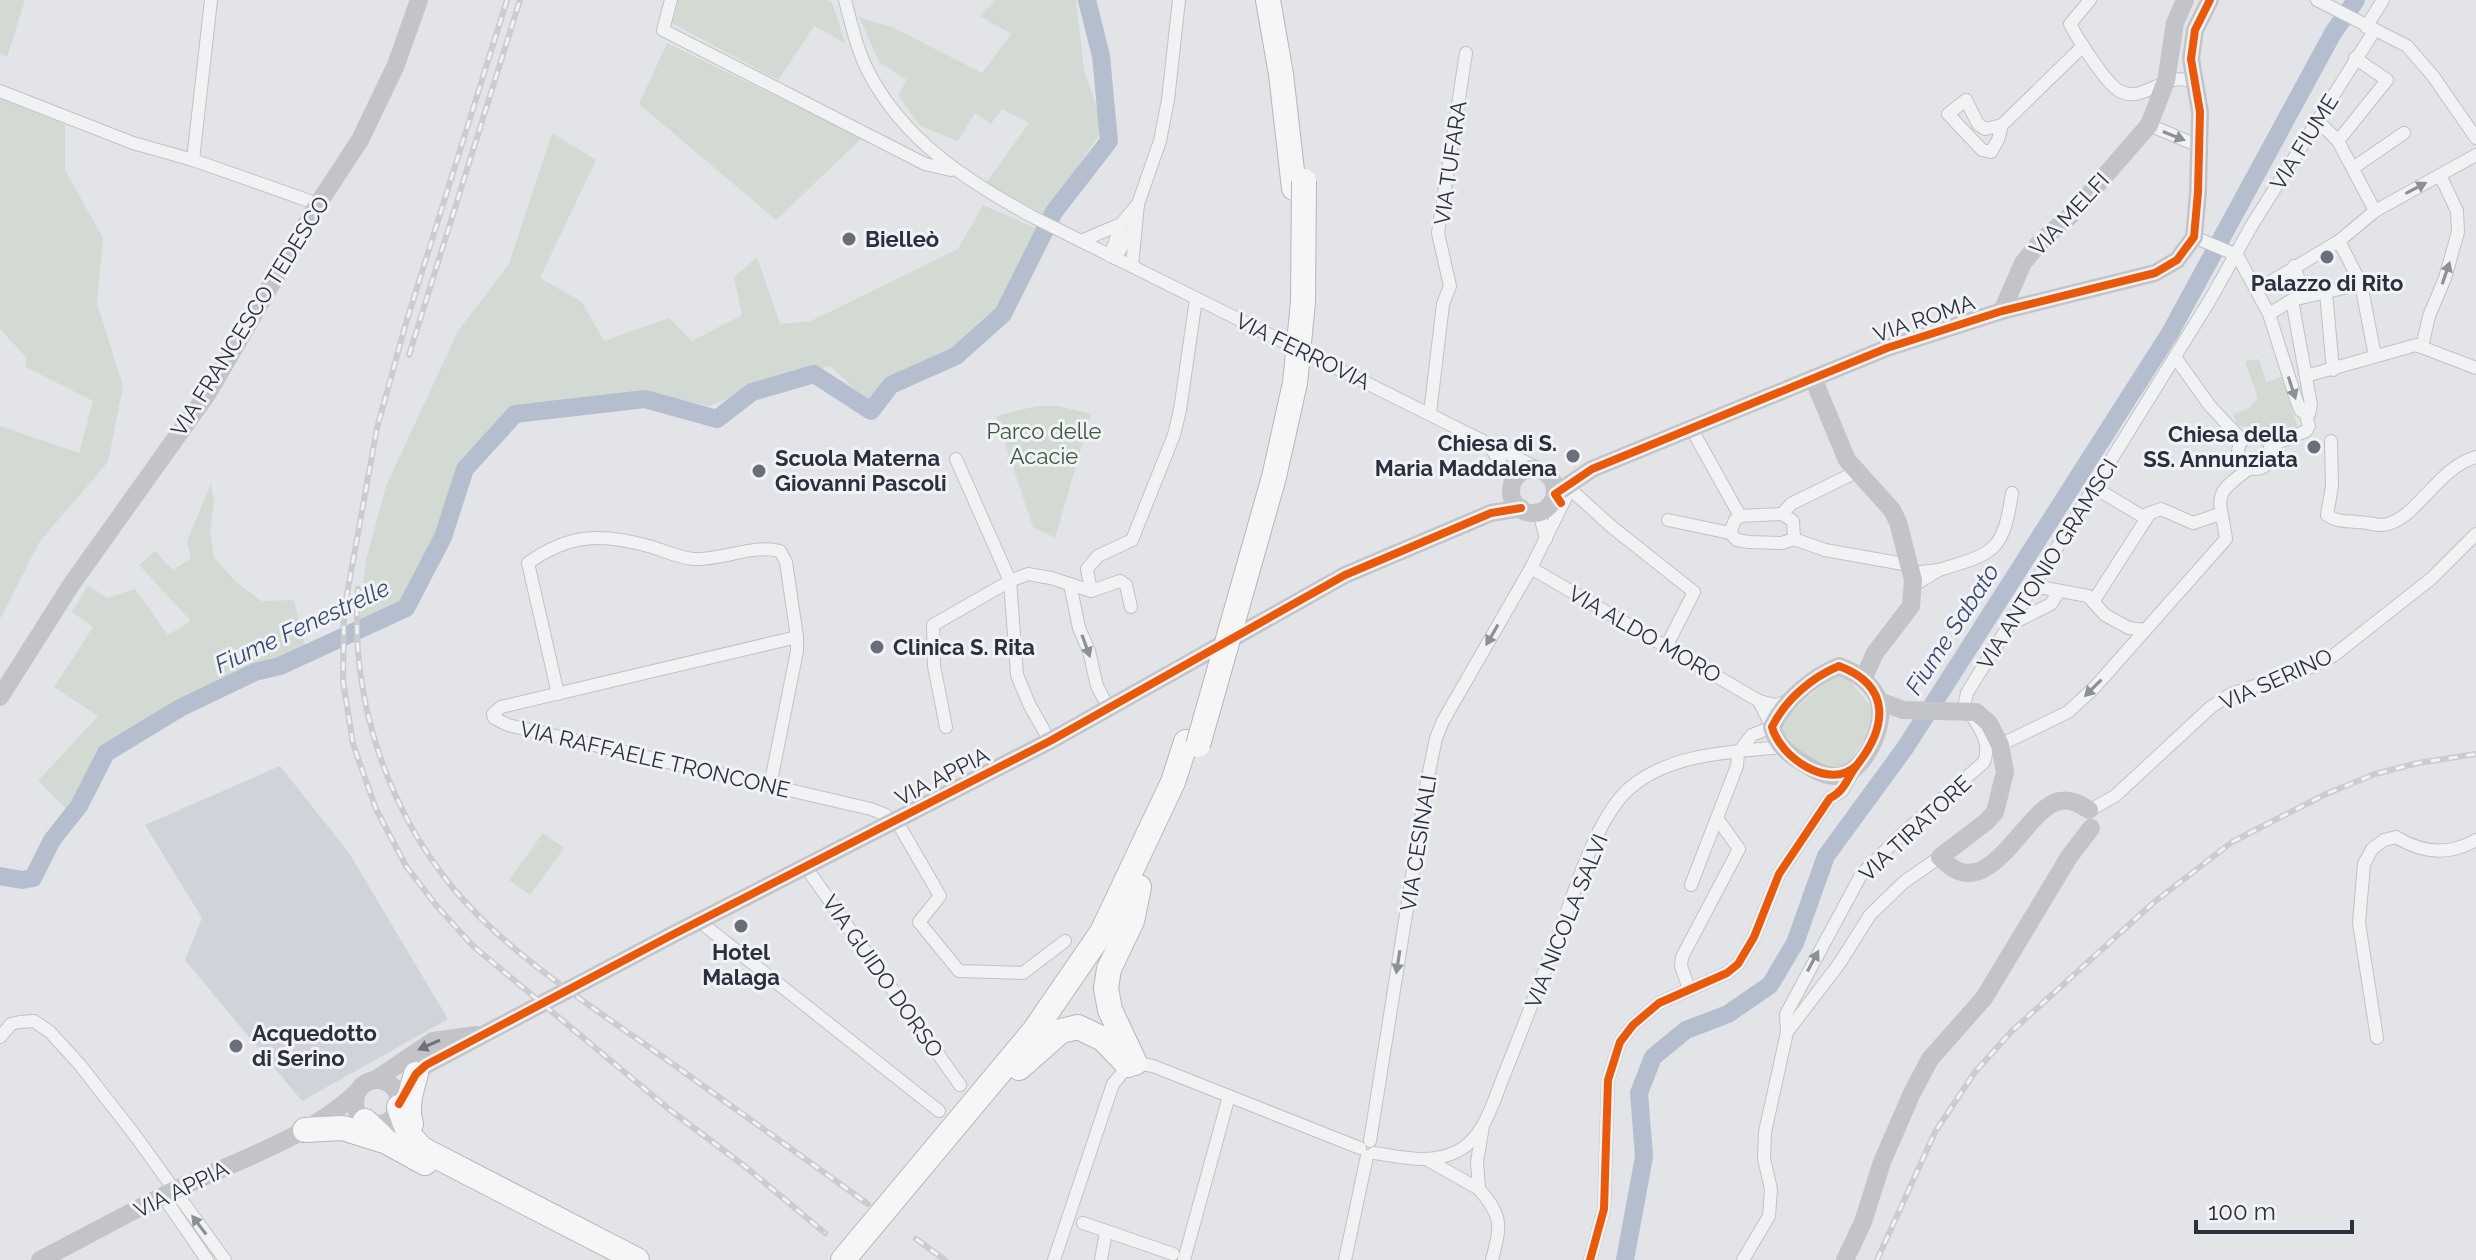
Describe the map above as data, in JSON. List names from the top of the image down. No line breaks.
{"streets":{"street":["VIA FIUME","VIA TUFARA","VIA MELFI","VIA FRANCESCO TEDESCO","VIA ROMA","VIA FERROVIA","VIA ANTONIO GRAMSCI","VIA ALDO MORO","VIA SERINO","VIA RAFFAELE TRONCONE","VIA APPIA","VIA TIRATORE","VIA CESINALI","VIA NICOLA SALVI","VIA GUIDO DORSO"]},"crossings":[["VIA FIUME","VIA ANTONIO GRAMSCI"],["VIA TUFARA","VIA FERROVIA"],["VIA MELFI","VIA ROMA"],["VIA ROMA","VIA FERROVIA"],["VIA ROMA","VIA APPIA"],["VIA ROMA","VIA CESINALI"],["VIA ANTONIO GRAMSCI","VIA TIRATORE"],["VIA ALDO MORO","VIA CESINALI"],["VIA RAFFAELE TRONCONE","VIA APPIA"],["VIA APPIA","VIA GUIDO DORSO"]],"one_way":["VIA CESINALI"],"water":["Fiume Fenestrelle","Fiume Sabato"],"parks":["Parco delle Acacie"],"places":["Bielleò","Palazzo di Rito","Chiesa della SS. Annunziata","Chiesa di S. Maria Maddalena","Scuola Materna Giovanni Pascoli","Clinica S. Rita","Hotel Malaga","Acquedotto di Serino"],"scale_bar":"100 m"}
